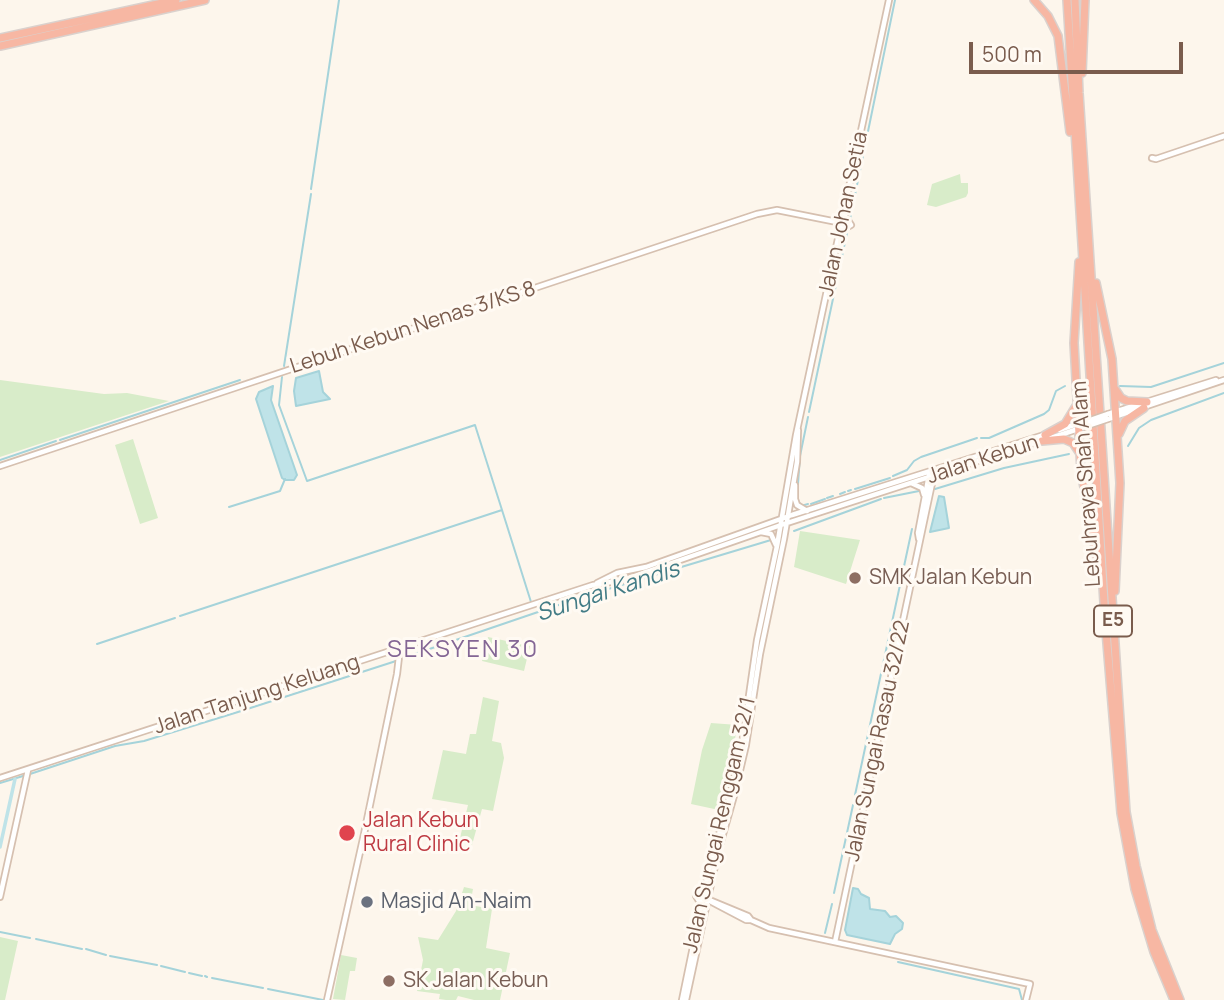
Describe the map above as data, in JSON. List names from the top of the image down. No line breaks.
{"streets":{"highway":["Lebuhraya Shah Alam","E5"],"main road":["Jalan Johan Setia","Lebuh Kebun Nenas 3/KS 8","Jalan Kebun","Jalan Tanjung Keluang","Jalan Sungai Rasau 32/22","Jalan Sungai Renggam 32/1"]},"crossings":[["Jalan Johan Setia","Lebuh Kebun Nenas 3/KS 8"],["Jalan Johan Setia","Jalan Kebun"],["Jalan Johan Setia","Jalan Tanjung Keluang"],["Jalan Johan Setia","Jalan Sungai Renggam 32/1"],["Jalan Kebun","Jalan Tanjung Keluang"],["Jalan Kebun","Jalan Sungai Rasau 32/22"],["Jalan Kebun","Jalan Sungai Renggam 32/1"],["Jalan Tanjung Keluang","Jalan Sungai Renggam 32/1"],["Jalan Sungai Rasau 32/22","Jalan Sungai Renggam 32/1"]],"districts":["SEKSYEN 30"],"water":["Sungai Kandis"],"places":["SMK Jalan Kebun","Jalan Kebun Rural Clinic","Masjid An-Naim","SK Jalan Kebun"],"scale_bar":"500 m"}
